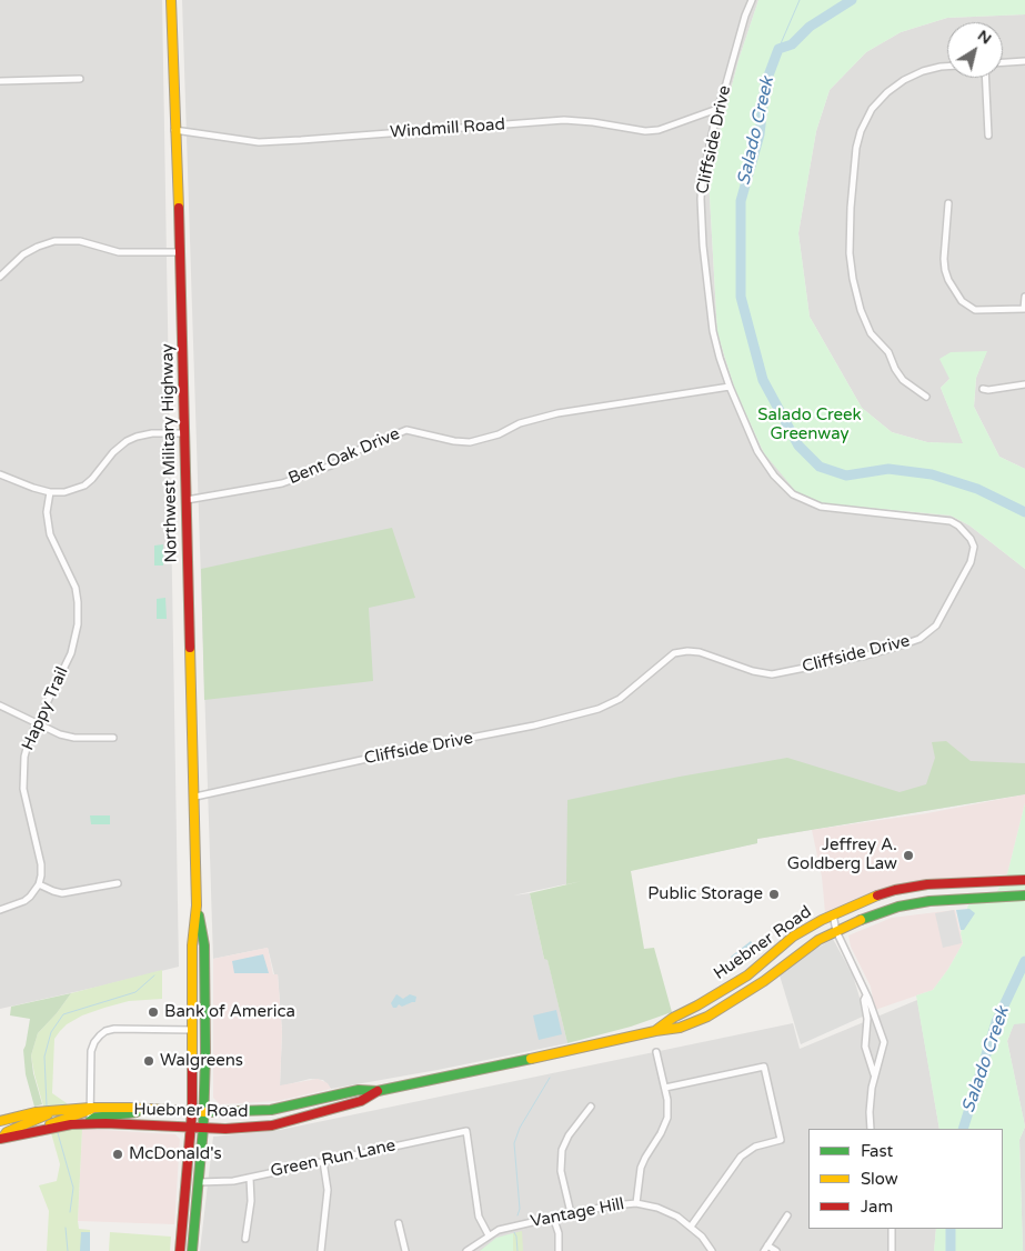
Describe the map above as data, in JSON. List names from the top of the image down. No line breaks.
{"streets":{"main road":["Northwest Military Highway","Huebner Road"],"street":["Windmill Road","Cliffside Drive","Bent Oak Drive","Happy Trail","Green Run Lane","Vantage Hill"]},"crossings":[["Windmill Road","Cliffside Drive"],["Windmill Road","Northwest Military Highway"],["Cliffside Drive","Northwest Military Highway"],["Cliffside Drive","Bent Oak Drive"],["Northwest Military Highway","Bent Oak Drive"],["Northwest Military Highway","Huebner Road"],["Northwest Military Highway","Green Run Lane"],["Green Run Lane","Vantage Hill"]],"water":["Salado Creek"],"parks":["Salado Creek Greenway"],"places":["Jeffrey A. Goldberg Law","Public Storage","Bank of America","Walgreens","McDonald's"],"legend":["Fast","Slow","Jam"],"north":"top right"}
